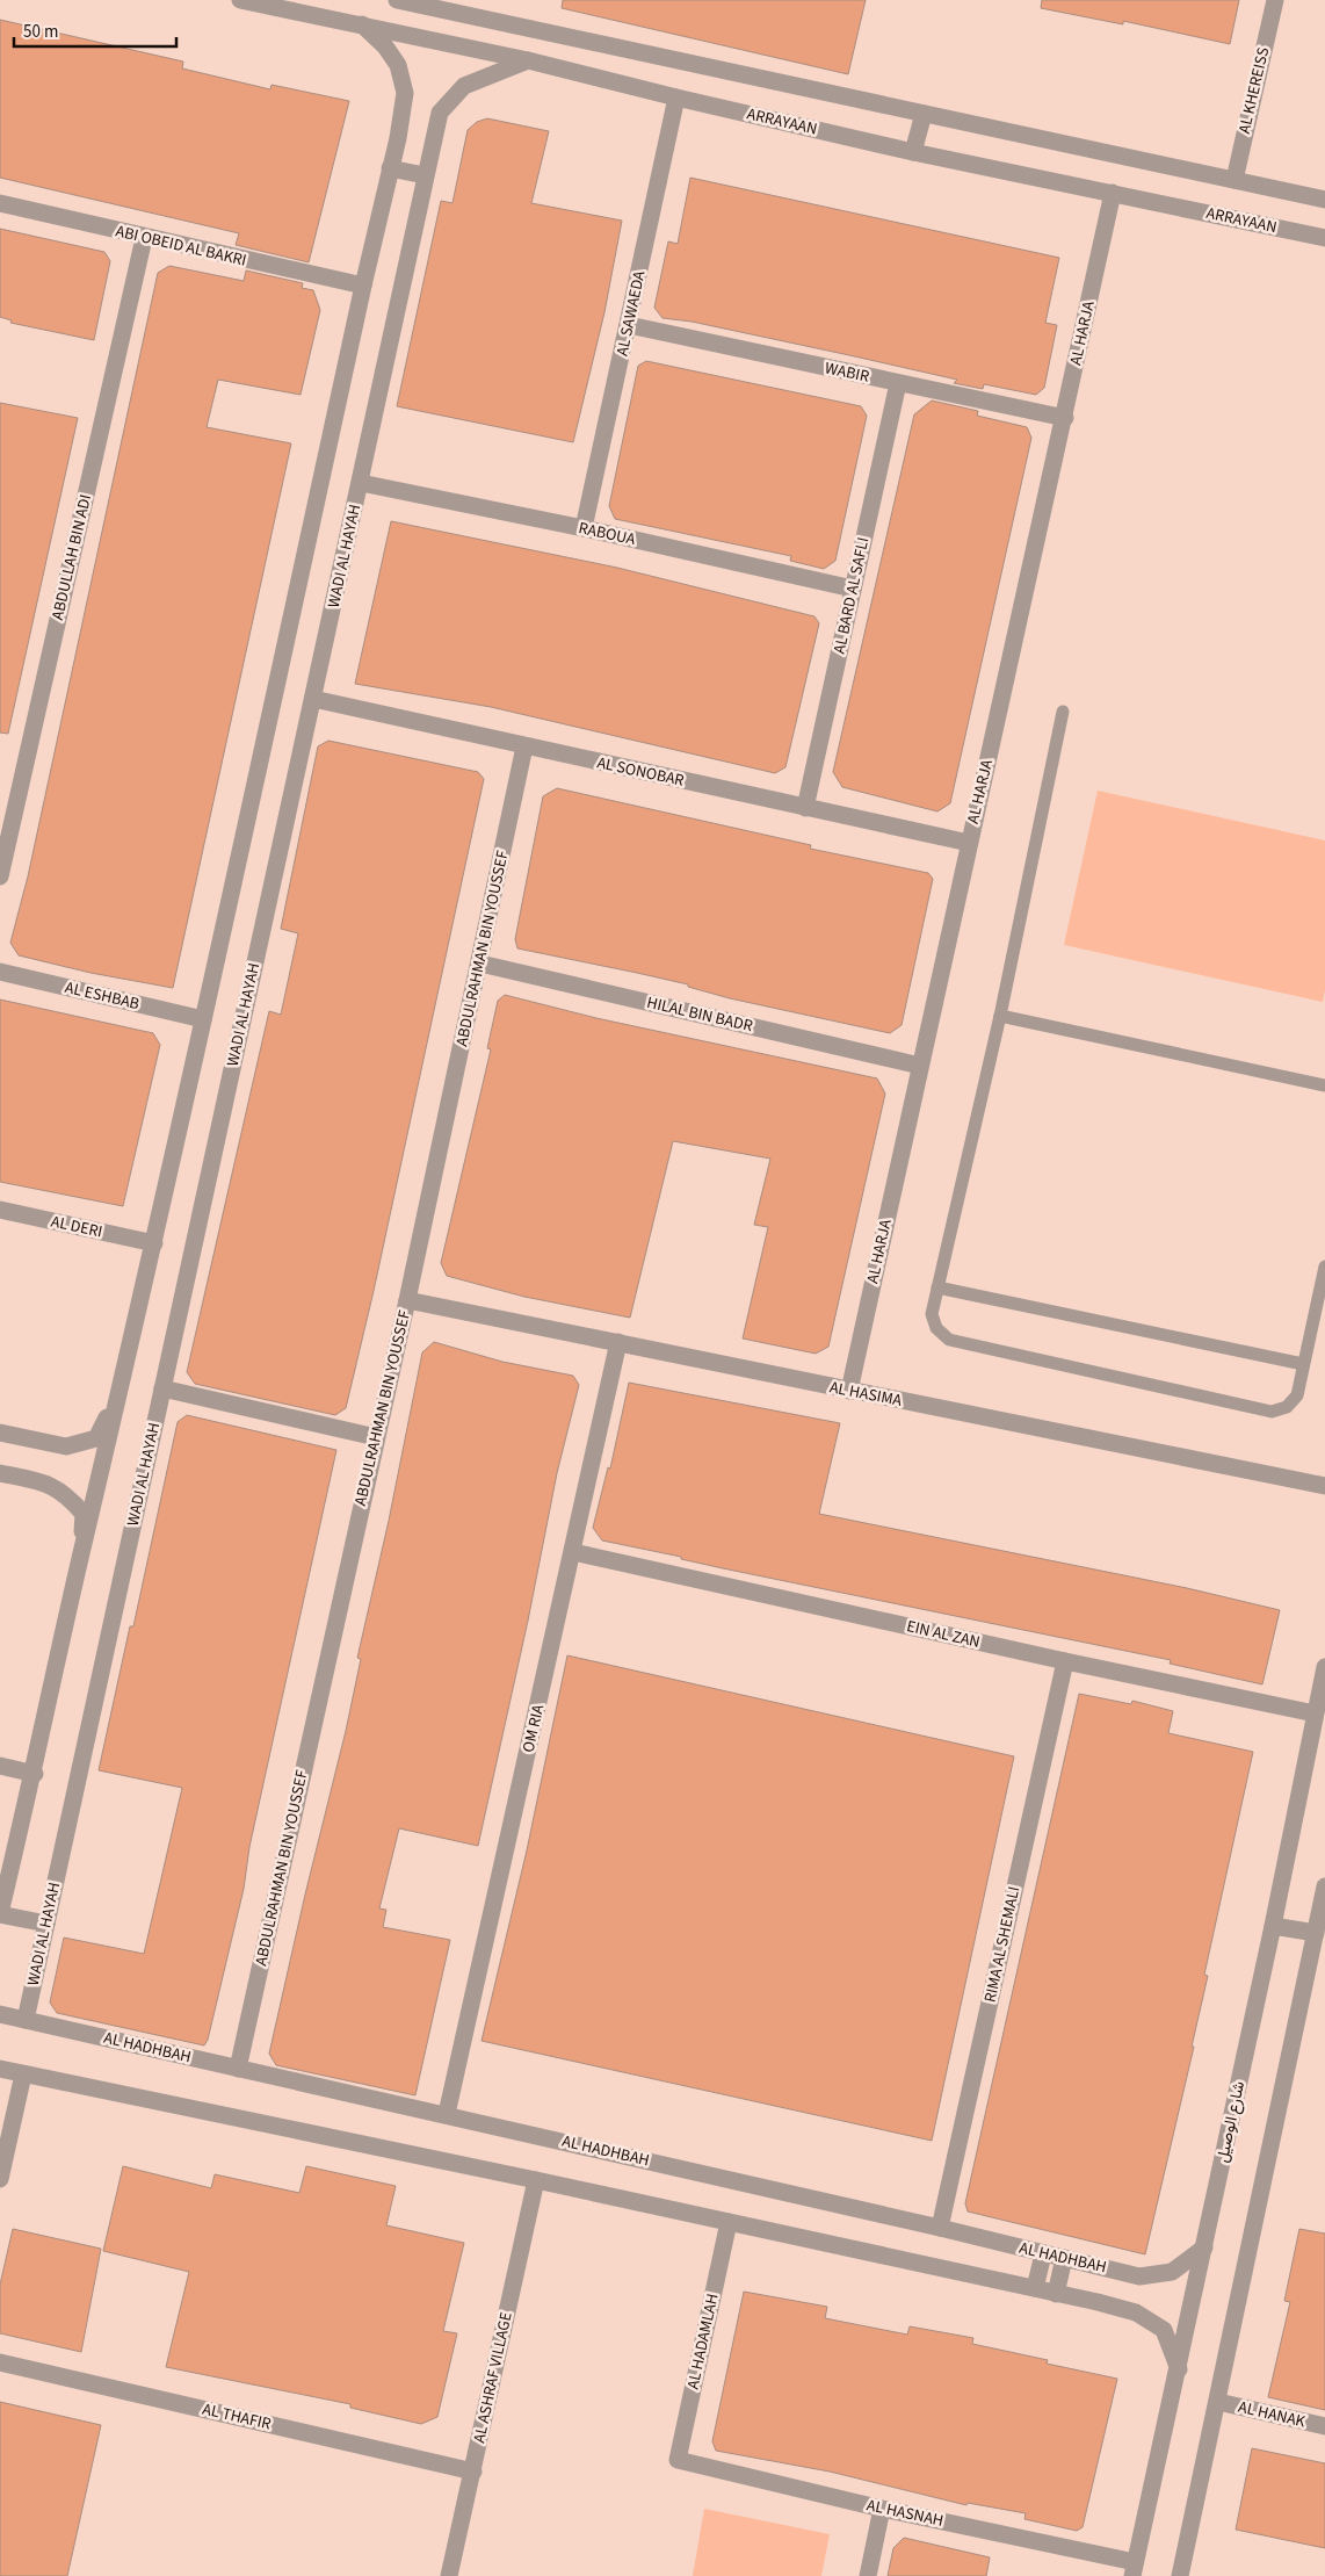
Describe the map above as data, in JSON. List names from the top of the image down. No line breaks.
{"streets":{"street":["AL KHEREISS","ARRAYAAN","ABI OBEID AL BAKRI","AL SAWAEDA","AL HARJA","WABIR","RABOUA","WADI AL HAYAH","ABDULLAH BIN ADI","AL BARD AL SAFLI","AL SONOBAR","ABDULRAHMAN BIN YOUSSEF","AL ESHBAB","HILAL BIN BADR","AL DERI","AL HASIMA","EIN AL ZAN","OM RIA","RIMA AL SHEMALI","AL HADHBAH","شارع الوصيل","AL HADAMLAH","AL ASHRAF VILLAGE","AL HANAK","AL THAFIR","AL HASNAH"]},"crossings":[["ARRAYAAN","AL SAWAEDA"],["ARRAYAAN","AL HARJA"],["ARRAYAAN","WADI AL HAYAH"],["ABI OBEID AL BAKRI","ABDULLAH BIN ADI"],["AL SAWAEDA","WABIR"],["AL SAWAEDA","RABOUA"],["AL HARJA","WABIR"],["AL HARJA","AL SONOBAR"],["AL HARJA","HILAL BIN BADR"],["AL HARJA","AL HASIMA"],["WABIR","AL BARD AL SAFLI"],["RABOUA","WADI AL HAYAH"],["RABOUA","AL BARD AL SAFLI"],["WADI AL HAYAH","AL SONOBAR"],["WADI AL HAYAH","AL HADHBAH"],["AL BARD AL SAFLI","AL SONOBAR"],["AL SONOBAR","ABDULRAHMAN BIN YOUSSEF"],["ABDULRAHMAN BIN YOUSSEF","HILAL BIN BADR"],["ABDULRAHMAN BIN YOUSSEF","AL HASIMA"],["ABDULRAHMAN BIN YOUSSEF","AL HADHBAH"],["AL HASIMA","OM RIA"],["EIN AL ZAN","OM RIA"],["EIN AL ZAN","RIMA AL SHEMALI"],["EIN AL ZAN","شارع الوصيل"],["OM RIA","AL HADHBAH"],["RIMA AL SHEMALI","AL HADHBAH"],["AL HADHBAH","شارع الوصيل"],["شارع الوصيل","AL HASNAH"],["AL HADAMLAH","AL HASNAH"],["AL ASHRAF VILLAGE","AL THAFIR"]],"scale_bar":"50 m"}
